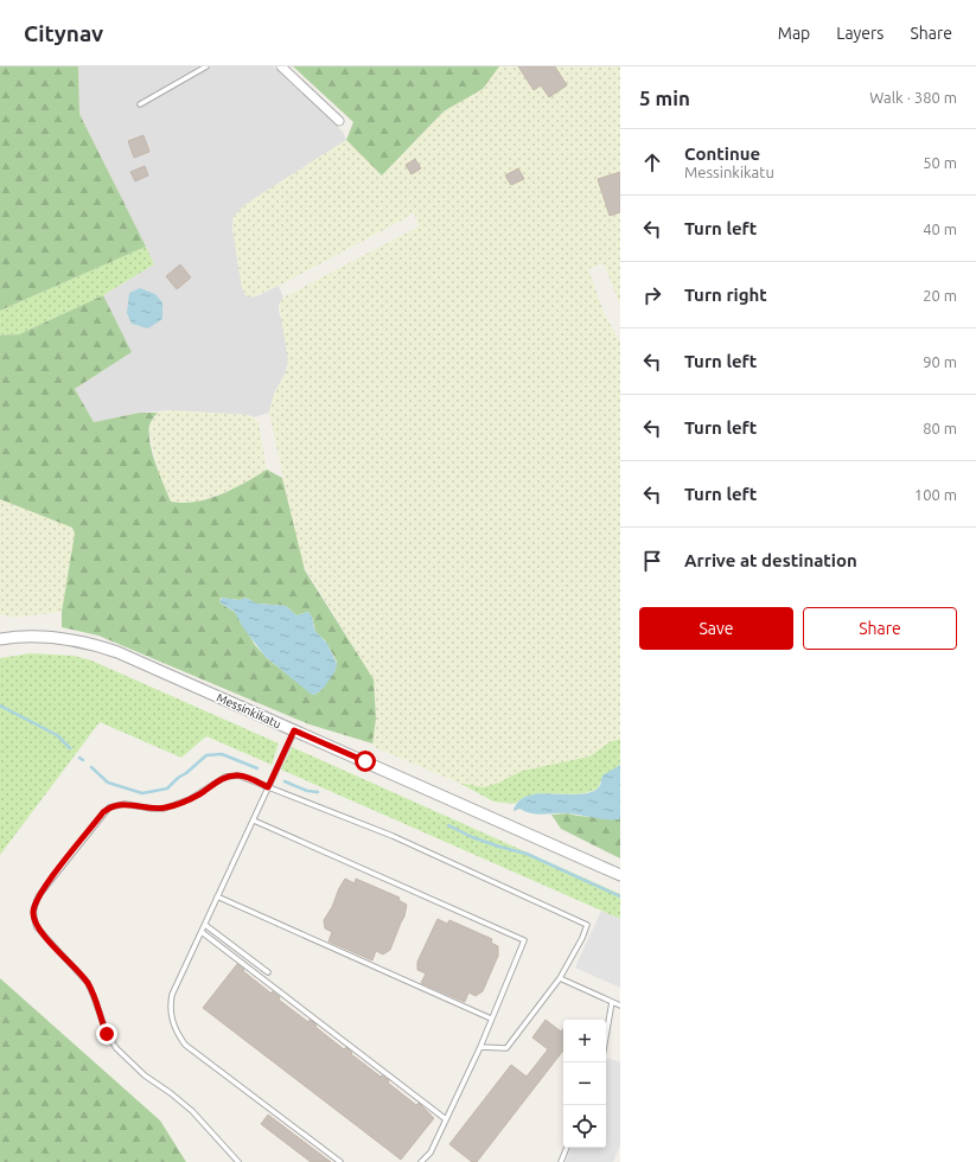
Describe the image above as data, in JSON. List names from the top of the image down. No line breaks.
{"streets":{"street":["Messinkikatu"]},"page":{"header":"Citynav","nav":["Map","Layers","Share"],"heading":["5 min","Walk · 380 m"],"list":[["Continue","Messinkikatu","50 m"],["Turn left","40 m"],["Turn right","20 m"],["Turn left","90 m"],["Turn left","80 m"],["Turn left","100 m"],"Arrive at destination"],"buttons":["Save","Share"],"map_buttons":["+","−"]}}
